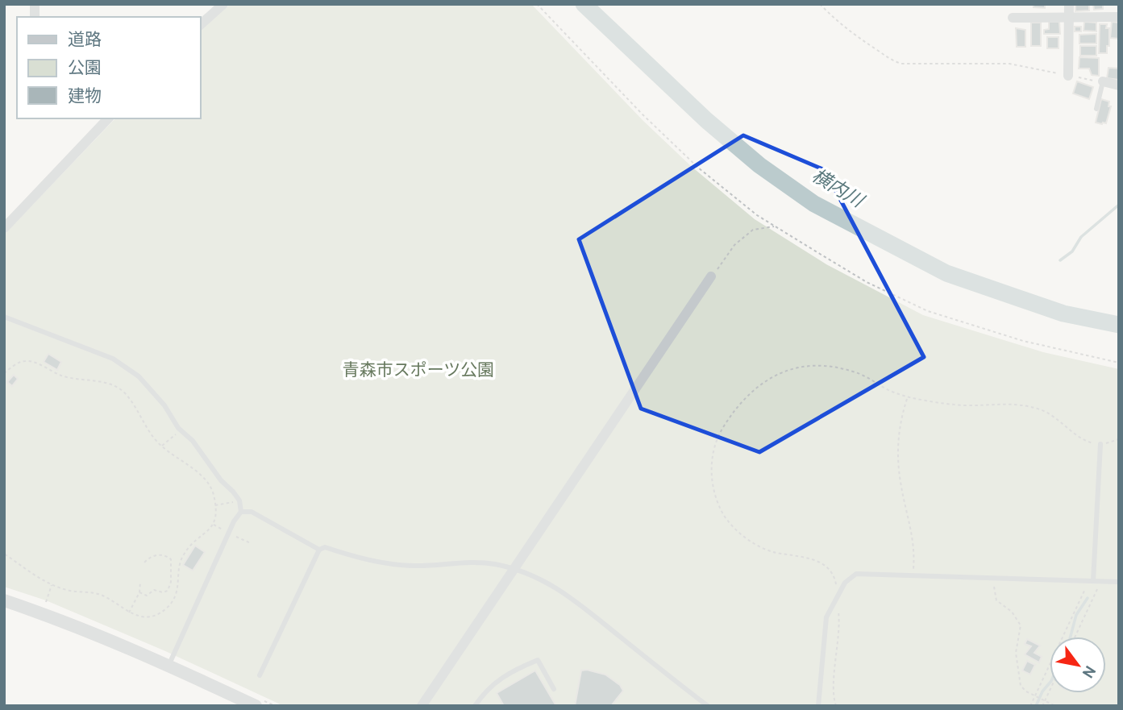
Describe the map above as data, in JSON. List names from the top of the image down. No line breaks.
{"water":["横内川"],"parks":["青森市スポーツ公園"],"legend":["道路","公園","建物"],"north":"bottom right"}
